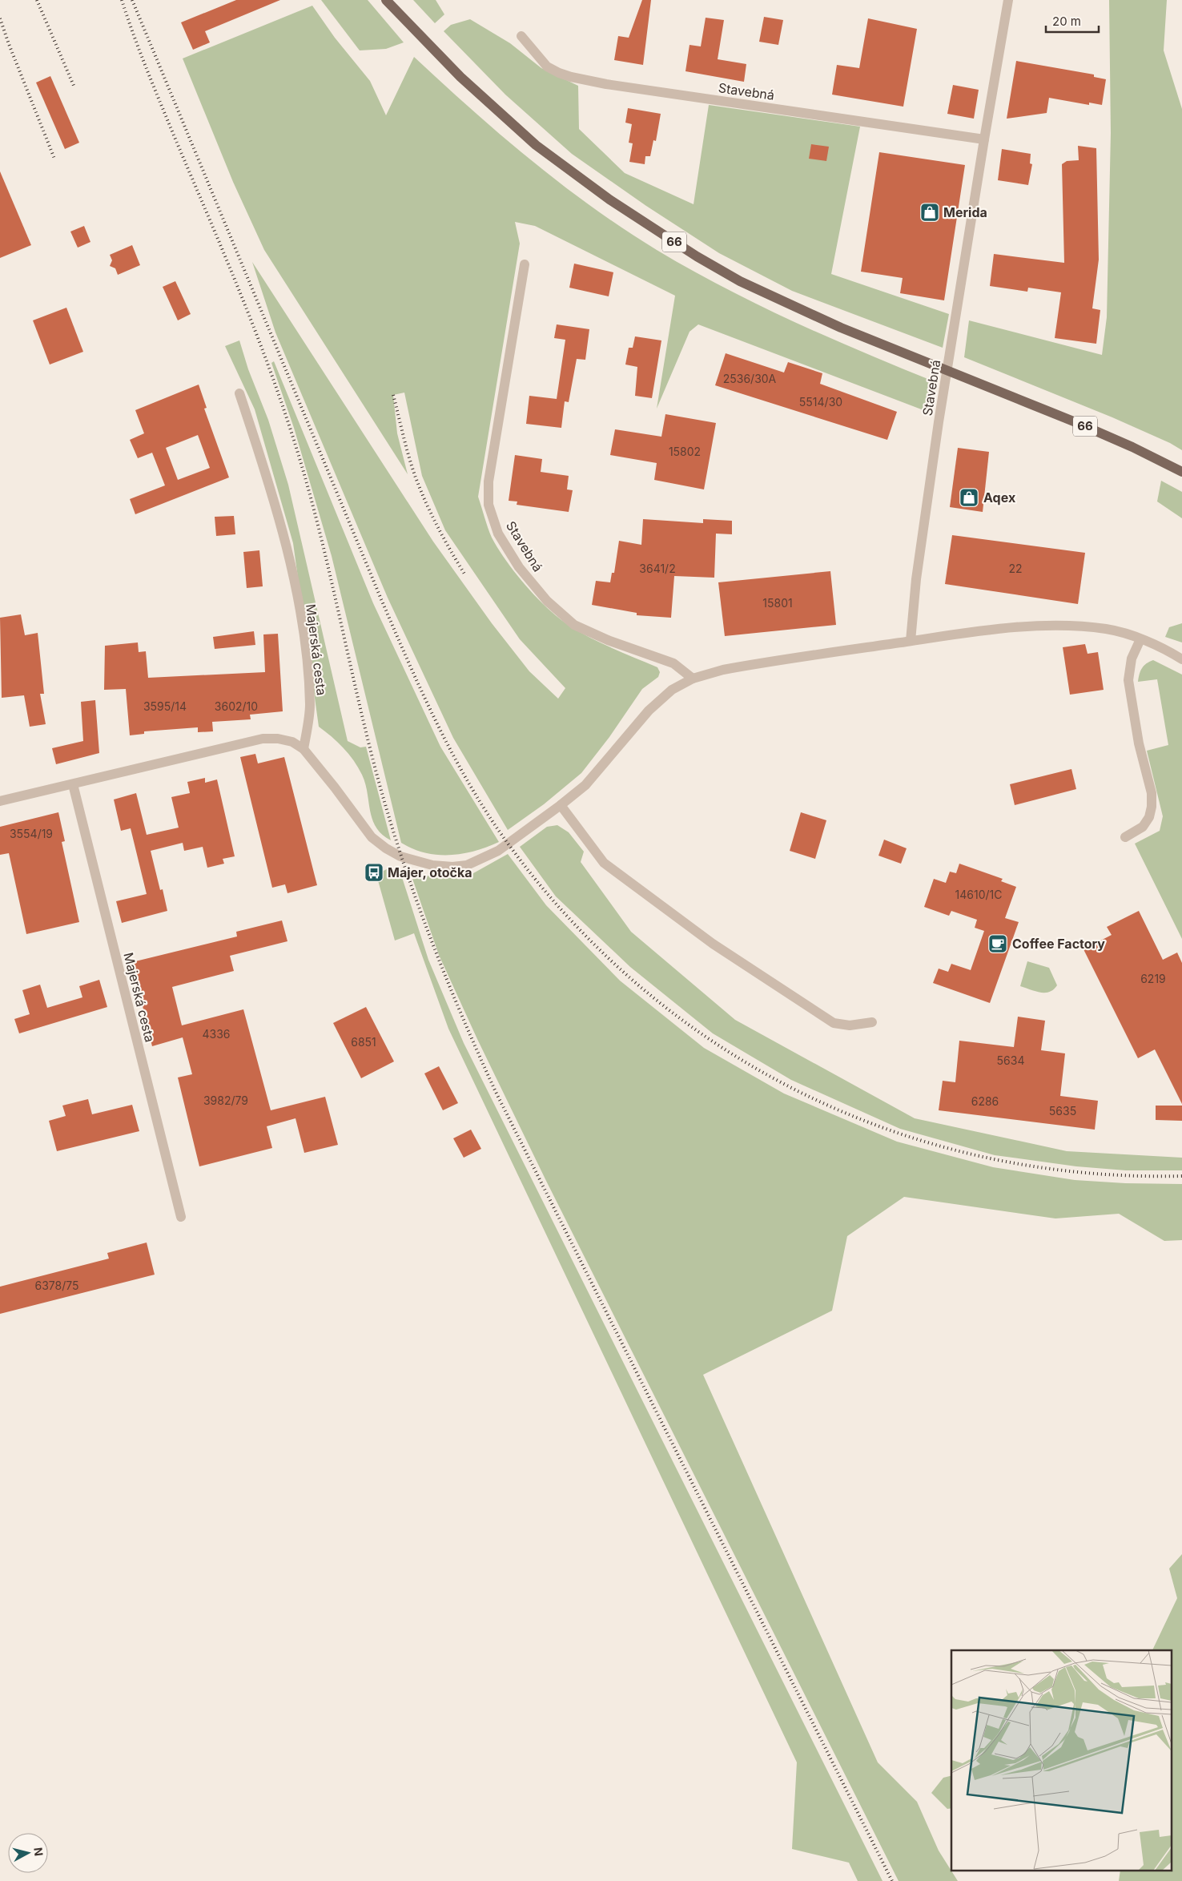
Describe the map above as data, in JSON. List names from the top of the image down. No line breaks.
{"streets":{"main road":["66"],"street":["Stavebná","Majerská cesta"]},"places":{"shop":["Merida","Aqex"],"bus stop":["Majer, otočka"],"cafe":["Coffee Factory"]},"house_numbers":["2536/30A","5514/30","15802","3641/2","22","15801","3595/14","3602/10","3554/19","14610/1C","6219","4336","6851","5634","3982/79","6286","5635","6378/75"],"scale_bar":"20 m","north":"right"}
